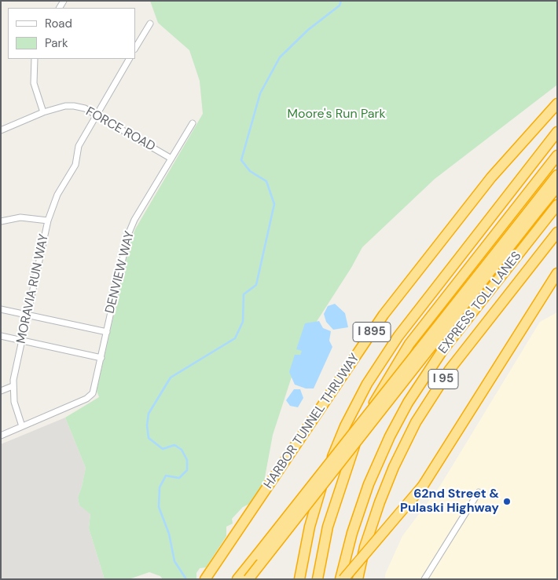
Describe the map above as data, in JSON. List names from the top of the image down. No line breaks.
{"streets":{"highway":["EXPRESS TOLL LANES","I 895","I 95","HARBOR TUNNEL THRUWAY"],"street":["FORCE ROAD","DENVIEW WAY","MORAVIA RUN WAY"]},"crossings":[["FORCE ROAD","DENVIEW WAY"],["FORCE ROAD","MORAVIA RUN WAY"],["DENVIEW WAY","MORAVIA RUN WAY"]],"parks":["Moore's Run Park"],"places":["62nd Street & Pulaski Highway"],"legend":["Road","Park"]}
